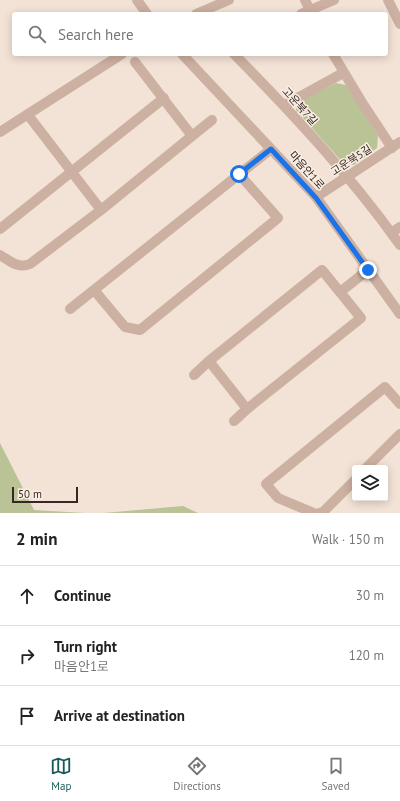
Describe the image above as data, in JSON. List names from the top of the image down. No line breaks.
{"streets":{"street":["고운북7길","고운북5길","마음안1로"]},"crossings":[["고운북7길","고운북5길"],["고운북5길","마음안1로"]],"scale_bar":"50 m","page":{"search":"Search here","scale":"50 m","heading":["2 min","Walk · 150 m"],"list":[["Continue","30 m"],["Turn right","마음안1로","120 m"],"Arrive at destination"],"nav":["Map","Directions","Saved"]}}
